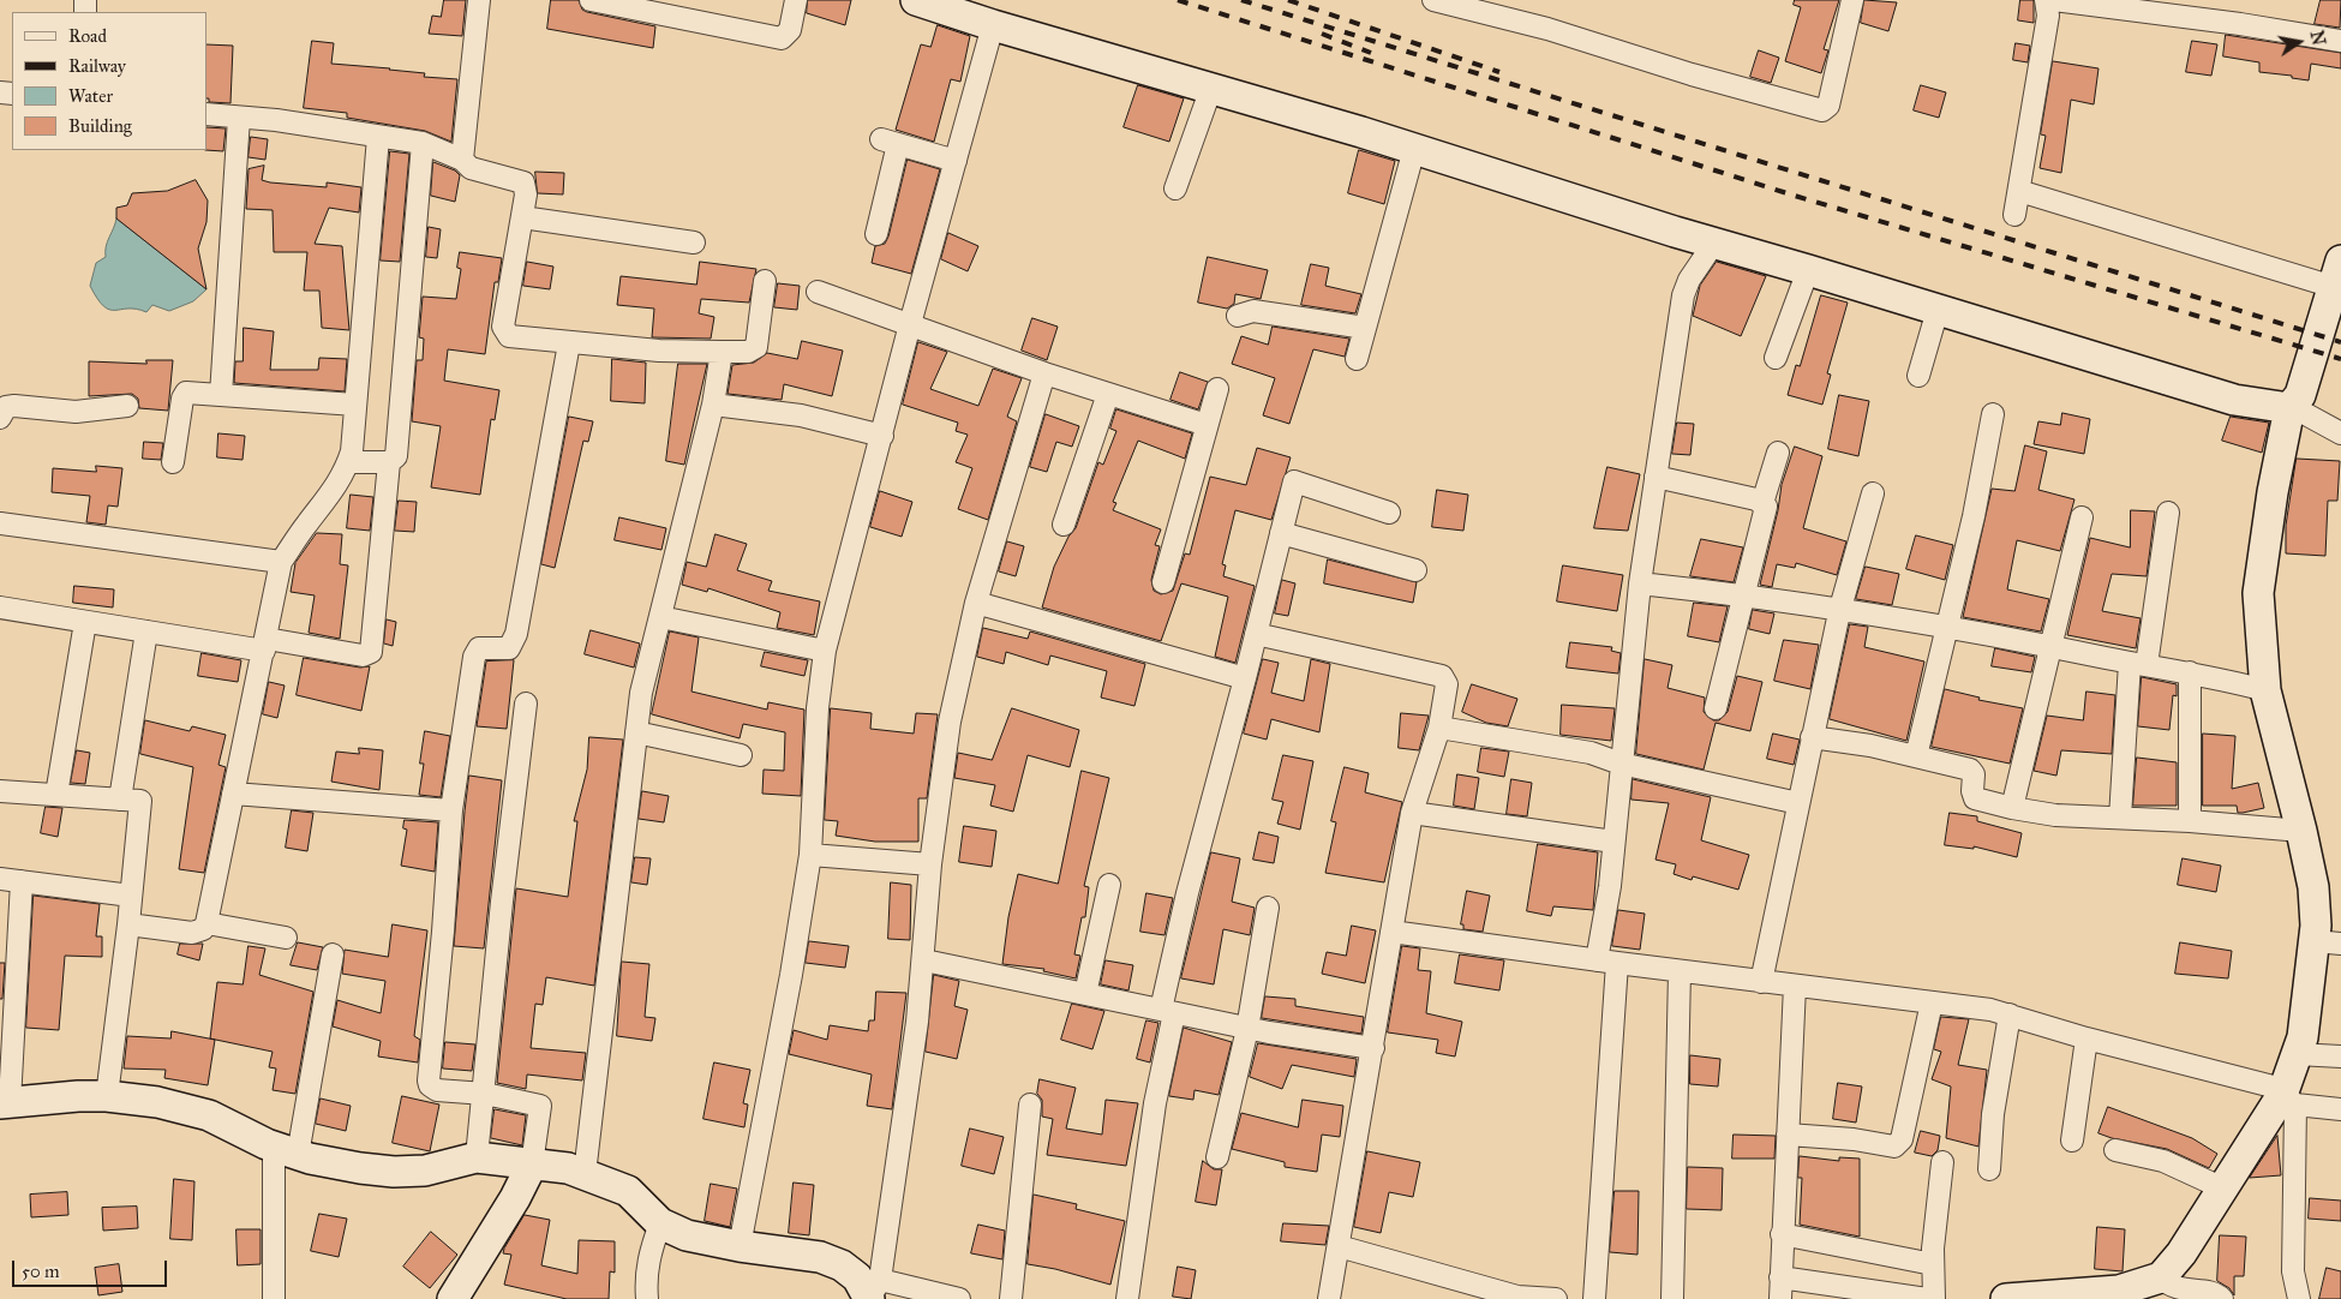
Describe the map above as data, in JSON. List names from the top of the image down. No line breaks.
{"legend":["Road","Railway","Water","Building"],"scale_bar":"50 m","north":"right"}
